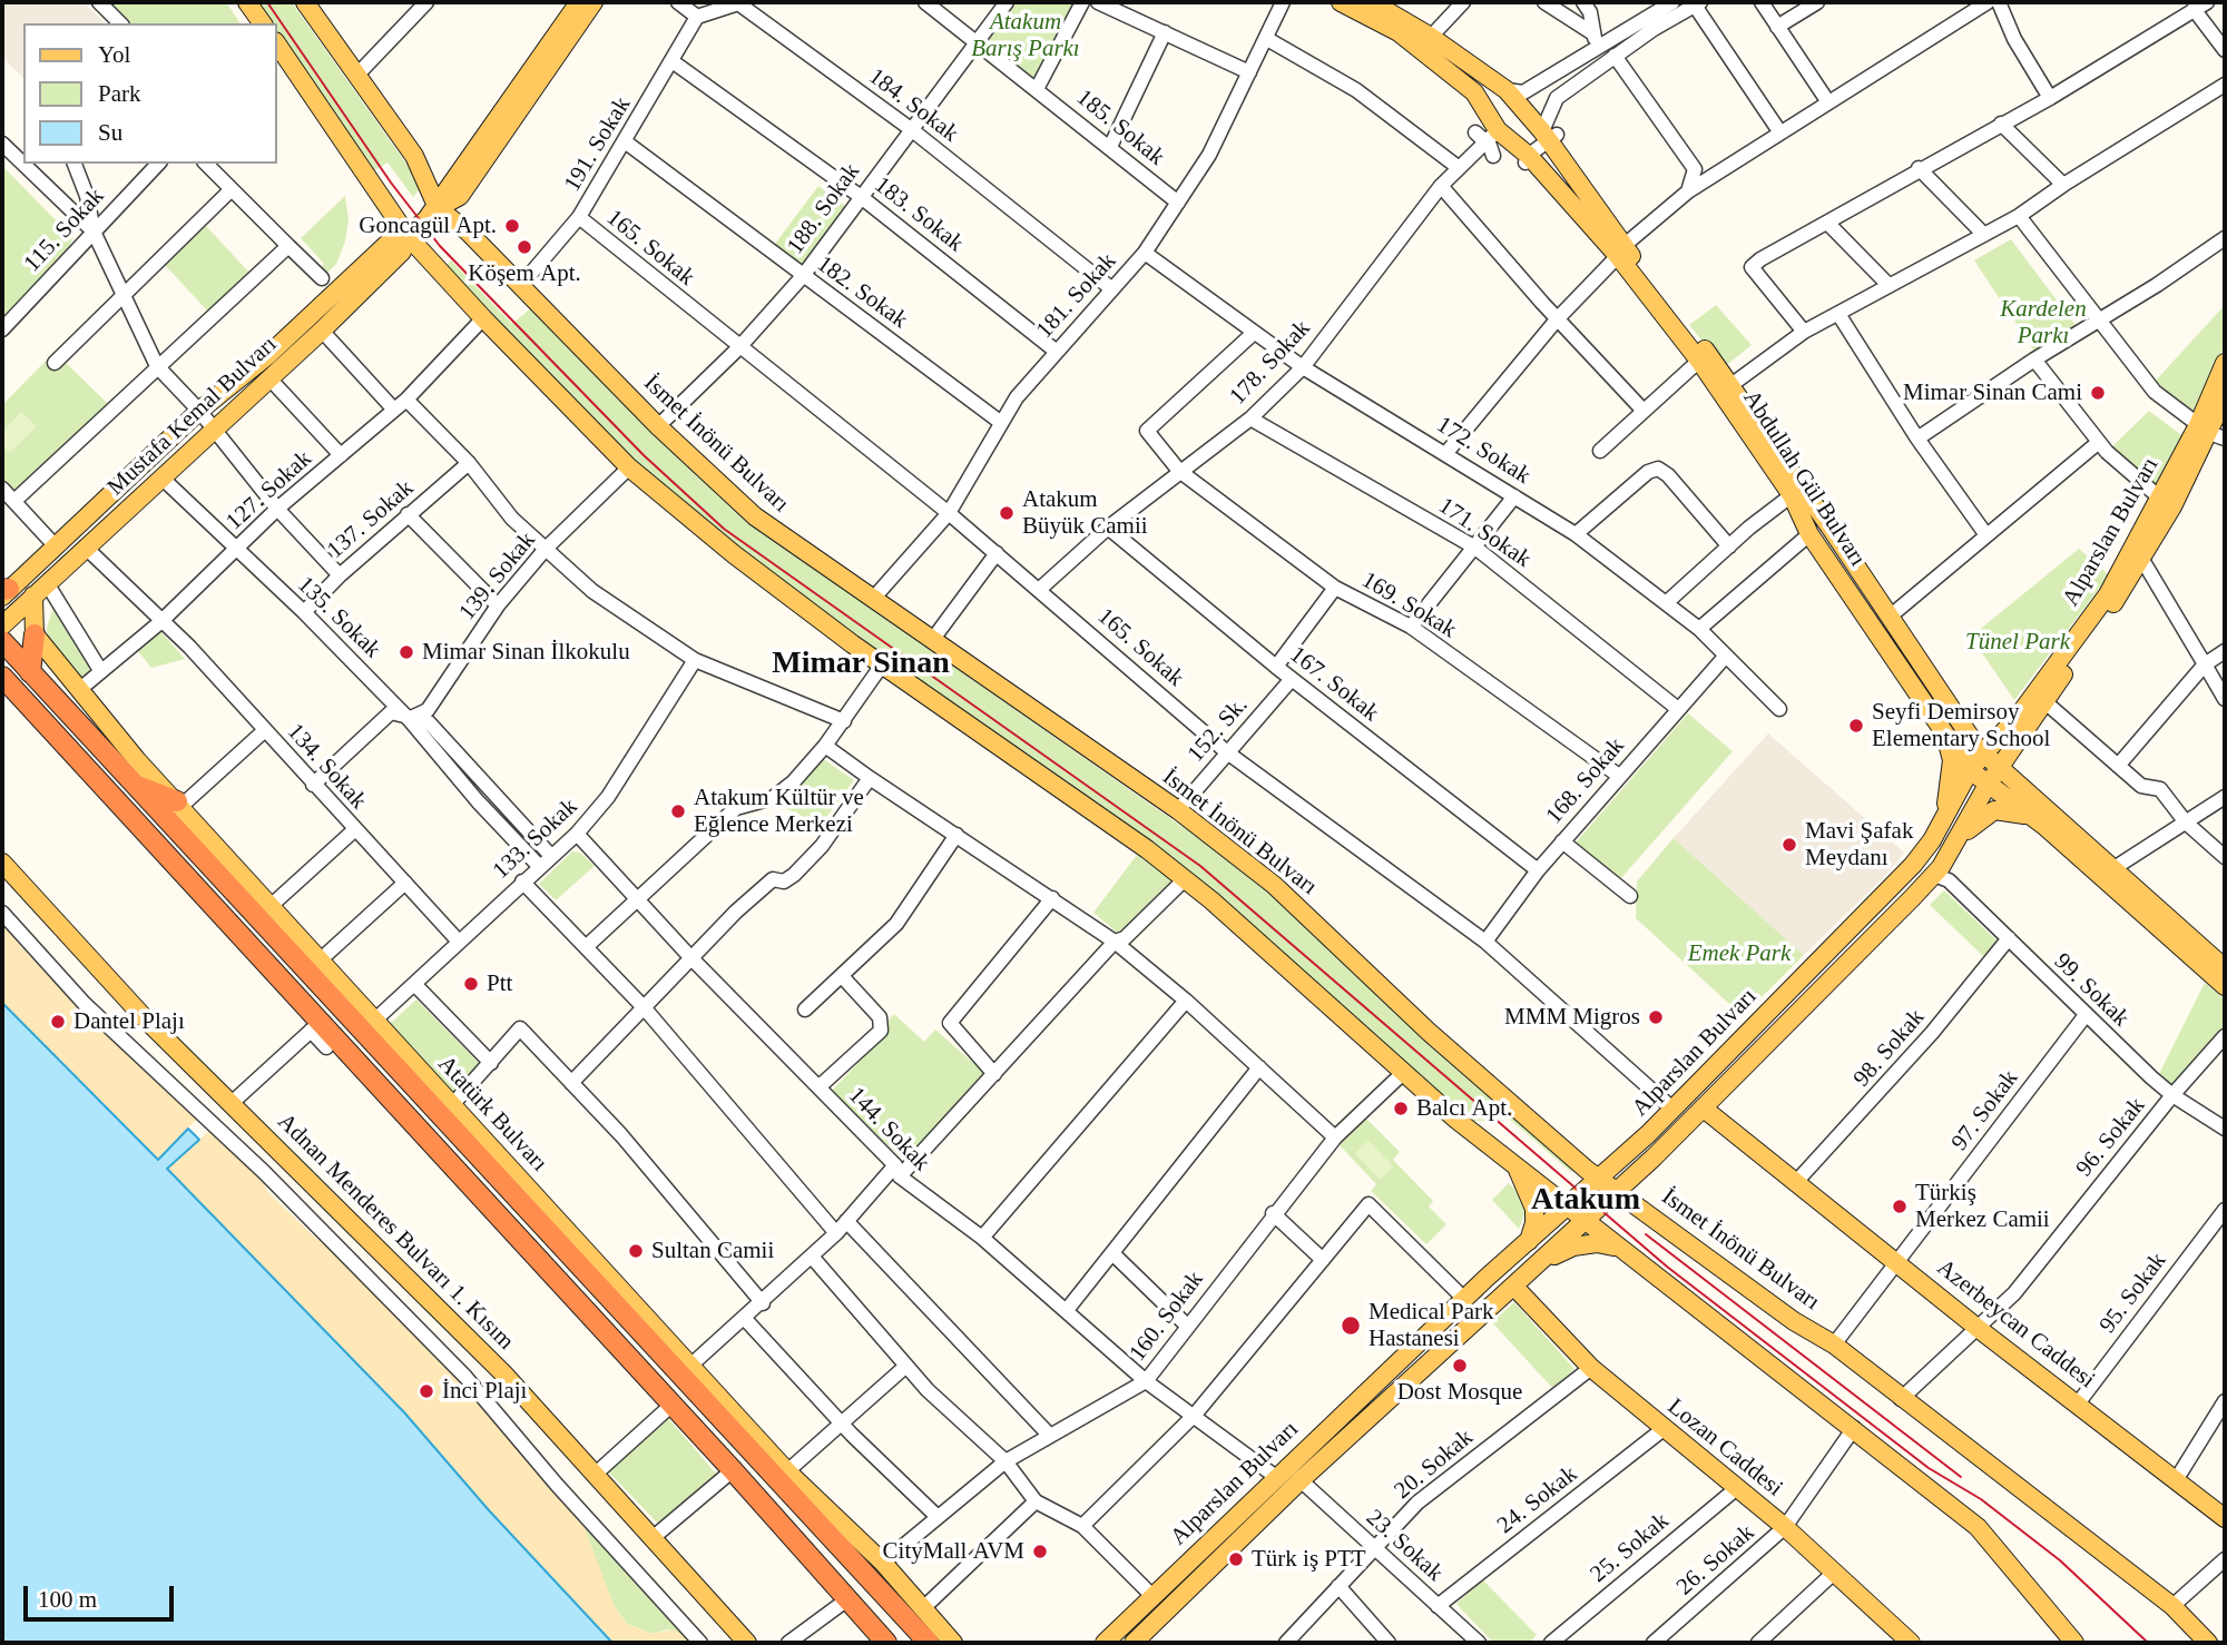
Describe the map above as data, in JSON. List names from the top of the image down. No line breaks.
{"streets":{"highway":["Atatürk Bulvarı"],"main road":["Mustafa Kemal Bulvarı","İsmet İnönü Bulvarı","Abdullah Gül Bulvarı","Alparslan Bulvarı","Adnan Menderes Bulvarı 1. Kısım","Azerbeycan Caddesi","Lozan Caddesi"],"street":["184. Sokak","185. Sokak","191. Sokak","188. Sokak","183. Sokak","115. Sokak","165. Sokak","182. Sokak","181. Sokak","178. Sokak","172. Sokak","127. Sokak","137. Sokak","171. Sokak","139. Sokak","169. Sokak","135. Sokak","167. Sokak","152. Sk.","134. Sokak","168. Sokak","133. Sokak","99. Sokak","98. Sokak","97. Sokak","144. Sokak","96. Sokak","95. Sokak","160. Sokak","20. Sokak","24. Sokak","23. Sokak","25. Sokak","26. Sokak"]},"crossings":[["184. Sokak","191. Sokak"],["184. Sokak","188. Sokak"],["184. Sokak","181. Sokak"],["185. Sokak","188. Sokak"],["185. Sokak","181. Sokak"],["191. Sokak","183. Sokak"],["191. Sokak","165. Sokak"],["191. Sokak","182. Sokak"],["191. Sokak","İsmet İnönü Bulvarı"],["188. Sokak","183. Sokak"],["188. Sokak","165. Sokak"],["188. Sokak","182. Sokak"],["188. Sokak","İsmet İnönü Bulvarı"],["183. Sokak","181. Sokak"],["165. Sokak","181. Sokak"],["165. Sokak","178. Sokak"],["165. Sokak","Alparslan Bulvarı"],["165. Sokak","152. Sk."],["165. Sokak","168. Sokak"],["182. Sokak","181. Sokak"],["181. Sokak","İsmet İnönü Bulvarı"],["181. Sokak","172. Sokak"],["178. Sokak","172. Sokak"],["178. Sokak","Abdullah Gül Bulvarı"],["178. Sokak","171. Sokak"],["178. Sokak","169. Sokak"],["178. Sokak","167. Sokak"],["Mustafa Kemal Bulvarı","İsmet İnönü Bulvarı"],["Mustafa Kemal Bulvarı","135. Sokak"],["Mustafa Kemal Bulvarı","134. Sokak"],["İsmet İnönü Bulvarı","Alparslan Bulvarı"],["İsmet İnönü Bulvarı","152. Sk."],["İsmet İnönü Bulvarı","97. Sokak"],["İsmet İnönü Bulvarı","96. Sokak"],["172. Sokak","169. Sokak"],["172. Sokak","168. Sokak"],["Abdullah Gül Bulvarı","Alparslan Bulvarı"],["127. Sokak","135. Sokak"],["127. Sokak","134. Sokak"],["127. Sokak","Atatürk Bulvarı"],["137. Sokak","135. Sokak"],["Alparslan Bulvarı","99. Sokak"],["Alparslan Bulvarı","144. Sokak"],["Alparslan Bulvarı","Azerbeycan Caddesi"],["Alparslan Bulvarı","Lozan Caddesi"],["Alparslan Bulvarı","23. Sokak"],["171. Sokak","168. Sokak"],["139. Sokak","135. Sokak"],["169. Sokak","168. Sokak"],["135. Sokak","133. Sokak"],["167. Sokak","152. Sk."],["167. Sokak","168. Sokak"],["134. Sokak","133. Sokak"],["133. Sokak","Atatürk Bulvarı"],["133. Sokak","144. Sokak"],["99. Sokak","98. Sokak"],["99. Sokak","97. Sokak"],["99. Sokak","96. Sokak"],["98. Sokak","Azerbeycan Caddesi"],["97. Sokak","Azerbeycan Caddesi"],["Atatürk Bulvarı","160. Sokak"],["144. Sokak","160. Sokak"],["96. Sokak","Azerbeycan Caddesi"],["95. Sokak","Azerbeycan Caddesi"],["Lozan Caddesi","20. Sokak"],["Lozan Caddesi","24. Sokak"],["Lozan Caddesi","25. Sokak"],["Lozan Caddesi","26. Sokak"],["20. Sokak","23. Sokak"],["24. Sokak","23. Sokak"]],"districts":["Mimar Sinan","Atakum"],"parks":["Atakum Barış Parkı","Kardelen Parkı","Tünel Park","Emek Park"],"places":["Goncagül Apt.","Köşem Apt.","Mimar Sinan Cami","Atakum Büyük Camii","Mimar Sinan İlkokulu","Seyfi Demirsoy Elementary School","Atakum Kültür ve Eğlence Merkezi","Mavi Şafak Meydanı","Ptt","MMM Migros","Dantel Plajı","Balcı Apt.","Türkiş Merkez Camii","Sultan Camii","Medical Park Hastanesi","Dost Mosque","İnci Plajı","CityMall AVM","Türk iş PTT"],"legend":["Yol","Park","Su"],"scale_bar":"100 m"}
